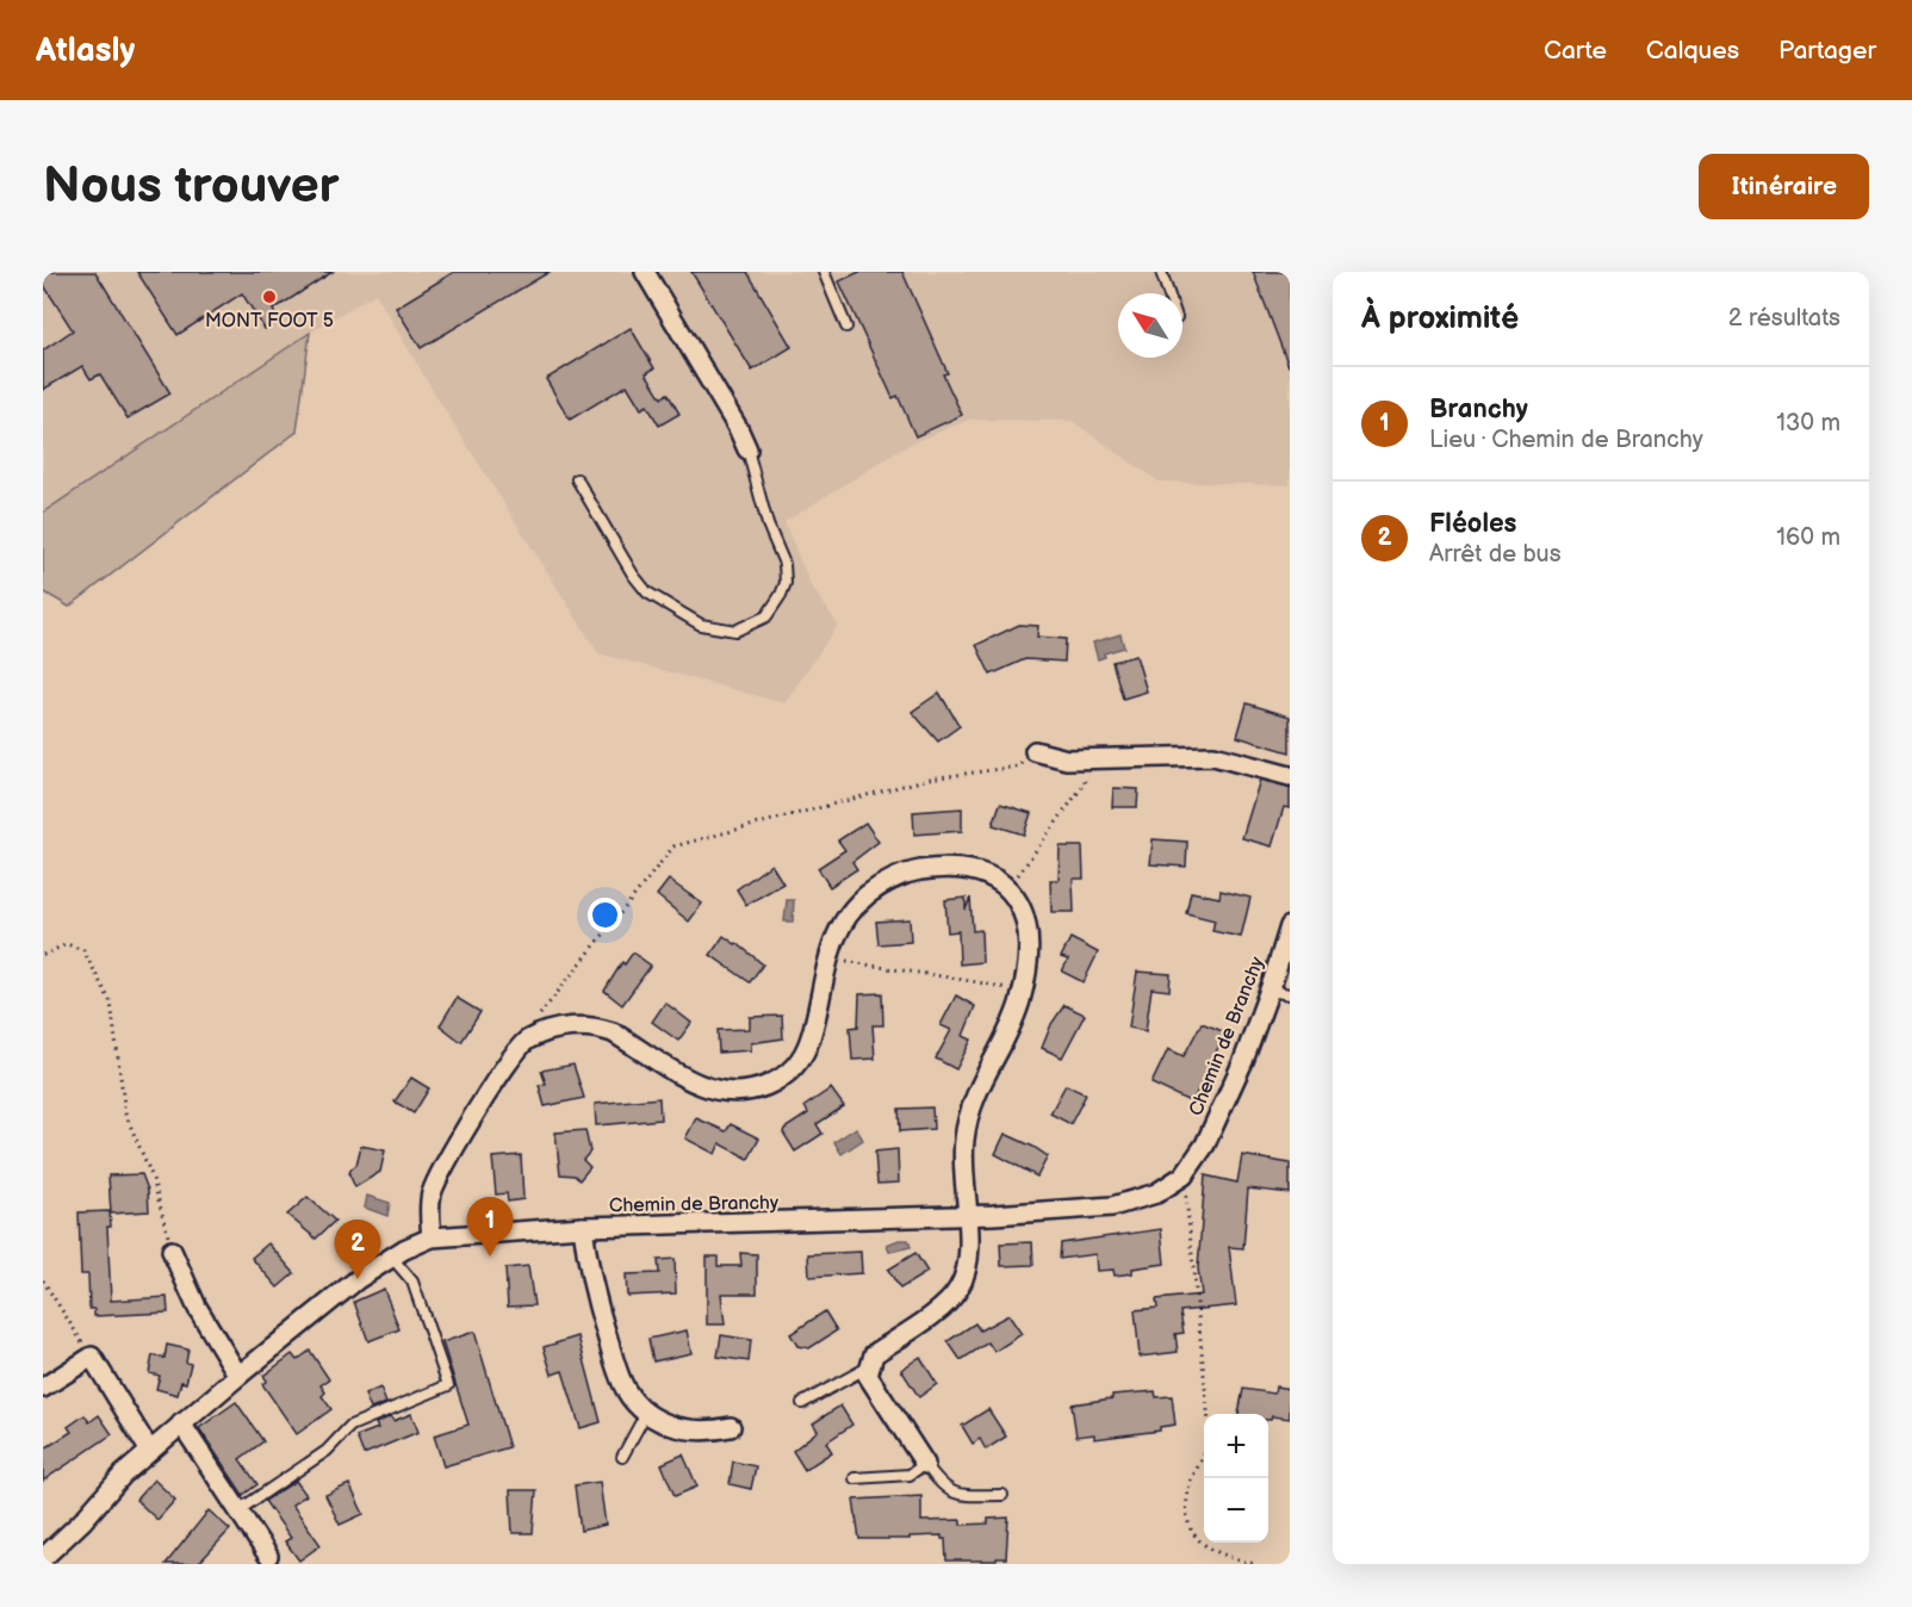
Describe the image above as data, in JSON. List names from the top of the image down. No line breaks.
{"streets":{"street":["Chemin de Branchy"]},"places":["MONT FOOT 5"],"north":"top left","page":{"header":"Atlasly","nav":["Carte","Calques","Partager"],"buttons":"Itinéraire","title":"Nous trouver","heading":["À proximité","2 résultats"],"list":[{"mark":"1","name":"Branchy","note":"Lieu · Chemin de Branchy","value":"130 m"},{"mark":"2","name":"Fléoles","note":"Arrêt de bus","value":"160 m"}],"pins":["1","2"],"map_buttons":["+","−"]}}
